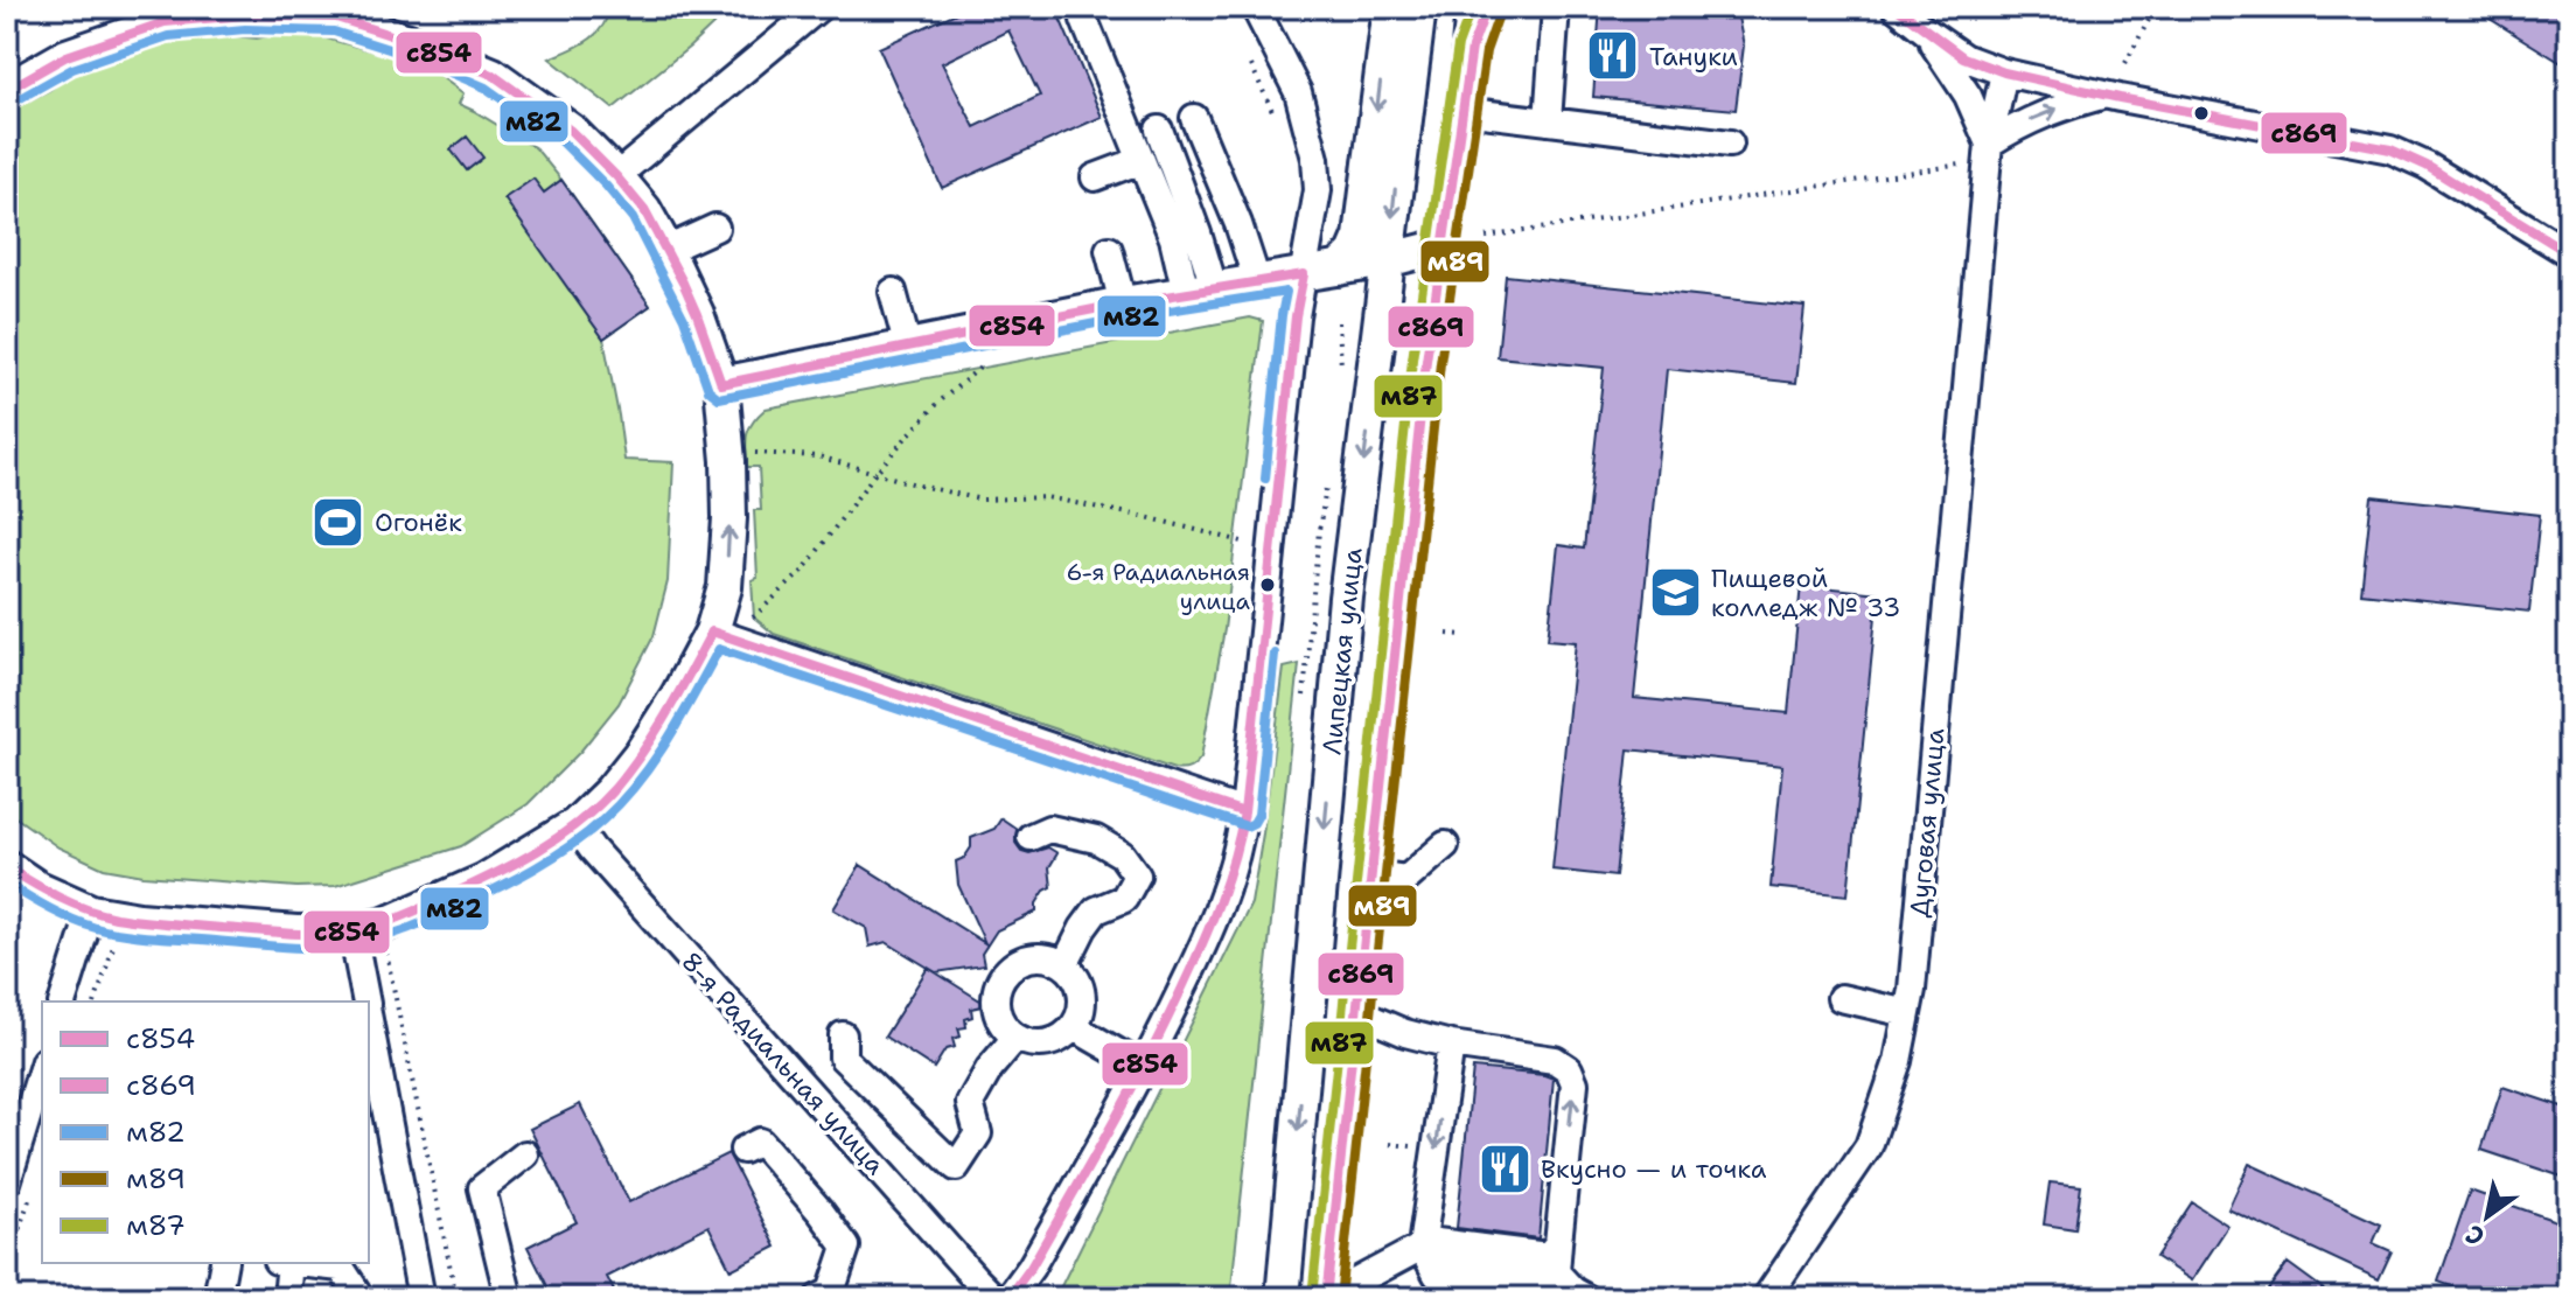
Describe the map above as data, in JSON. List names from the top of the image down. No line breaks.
{"streets":{"main road":["Липецкая улица"],"street":["Дуговая улица","8-я Радиальная улица"]},"places":{"restaurant":["Тануки","Вкусно — и точка"],"sports":["Огонёк"],"other":["6-я Радиальная улица"],"school or university":["Пищевой колледж № 33"]},"lines":["transit line с869","transit line м87","transit line м89","transit line с854","transit line м82"],"legend":["с854","с869","м82","м89","м87"],"north":"bottom left"}
